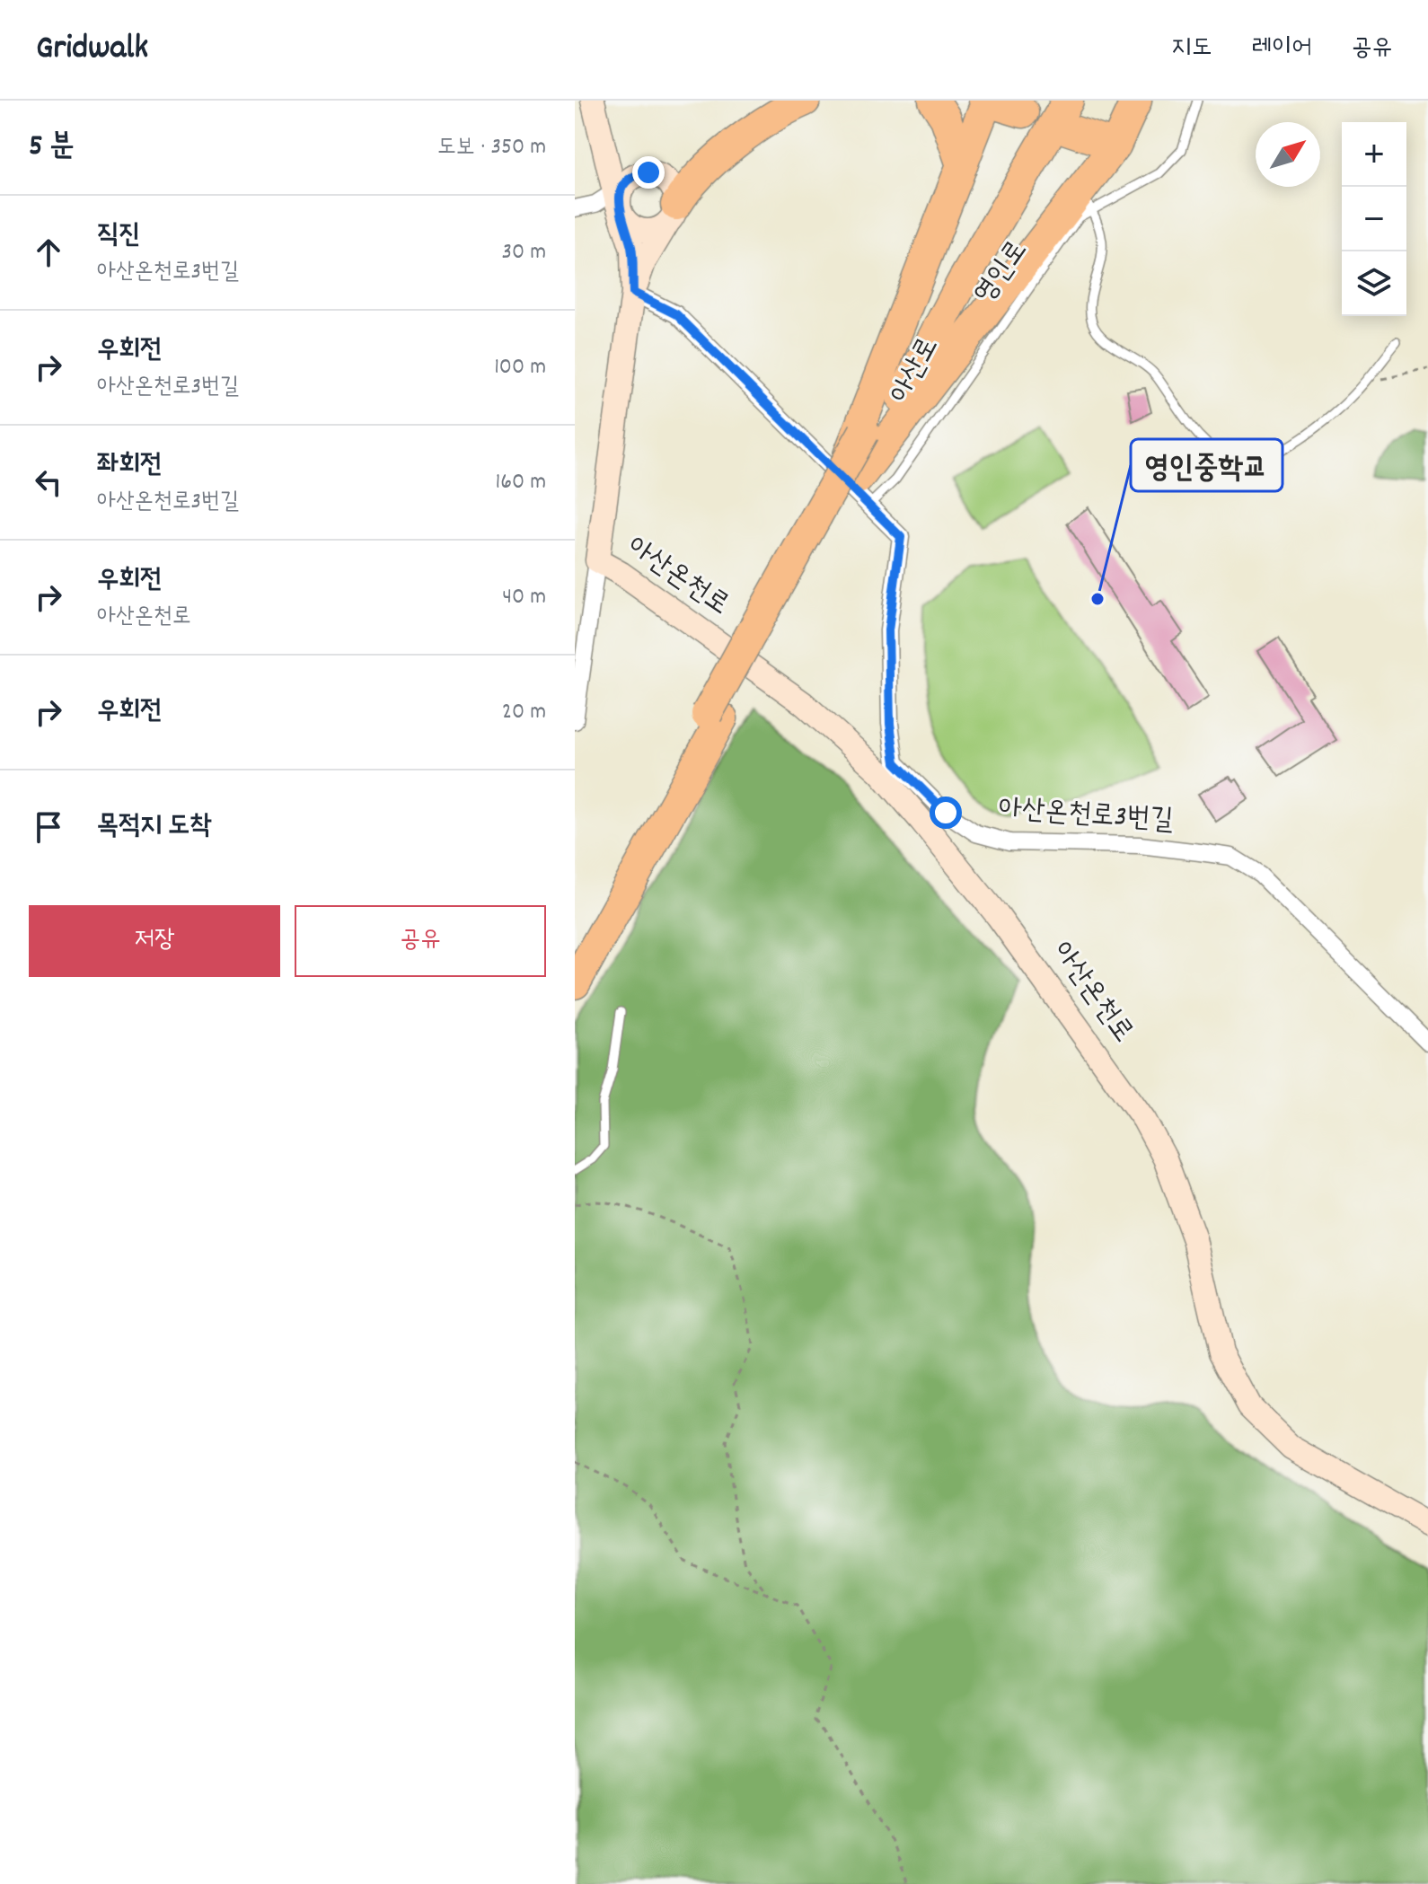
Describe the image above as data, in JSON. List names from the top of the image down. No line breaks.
{"streets":{"highway":["아산로"],"main road":["아산온천로"],"street":["아산온천로3번길"],"lane":["영인로"]},"crossings":[["영인로","아산로"],["아산온천로","아산온천로3번길"]],"places":["영인중학교"],"north":"top right","page":{"header":"Gridwalk","nav":["지도","레이어","공유"],"heading":["5 분","도보 · 350 m"],"map_buttons":["+","−"],"list":[["직진","아산온천로3번길","30 m"],["우회전","아산온천로3번길","100 m"],["좌회전","아산온천로3번길","160 m"],["우회전","아산온천로","40 m"],["우회전","20 m"],"목적지 도착"],"buttons":["저장","공유"]}}
